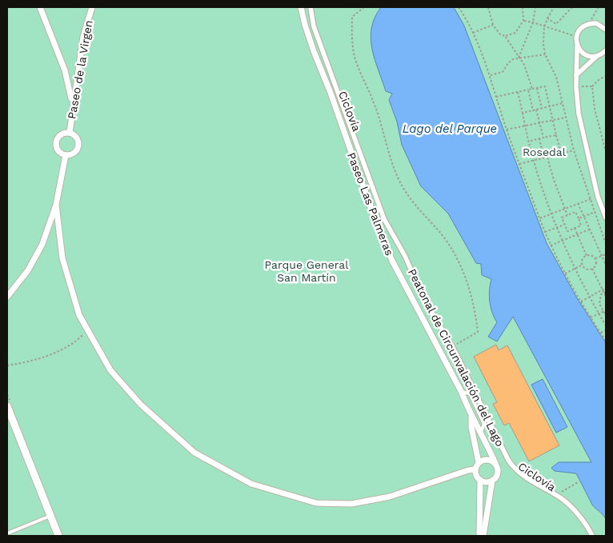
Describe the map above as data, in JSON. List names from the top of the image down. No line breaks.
{"streets":{"street":["Paseo de la Virgen","Paseo Las Palmeras","Peatonal de Circunvalación del Lago"]},"water":["Lago del Parque"],"parks":["Rosedal","Parque General San Martín"]}
